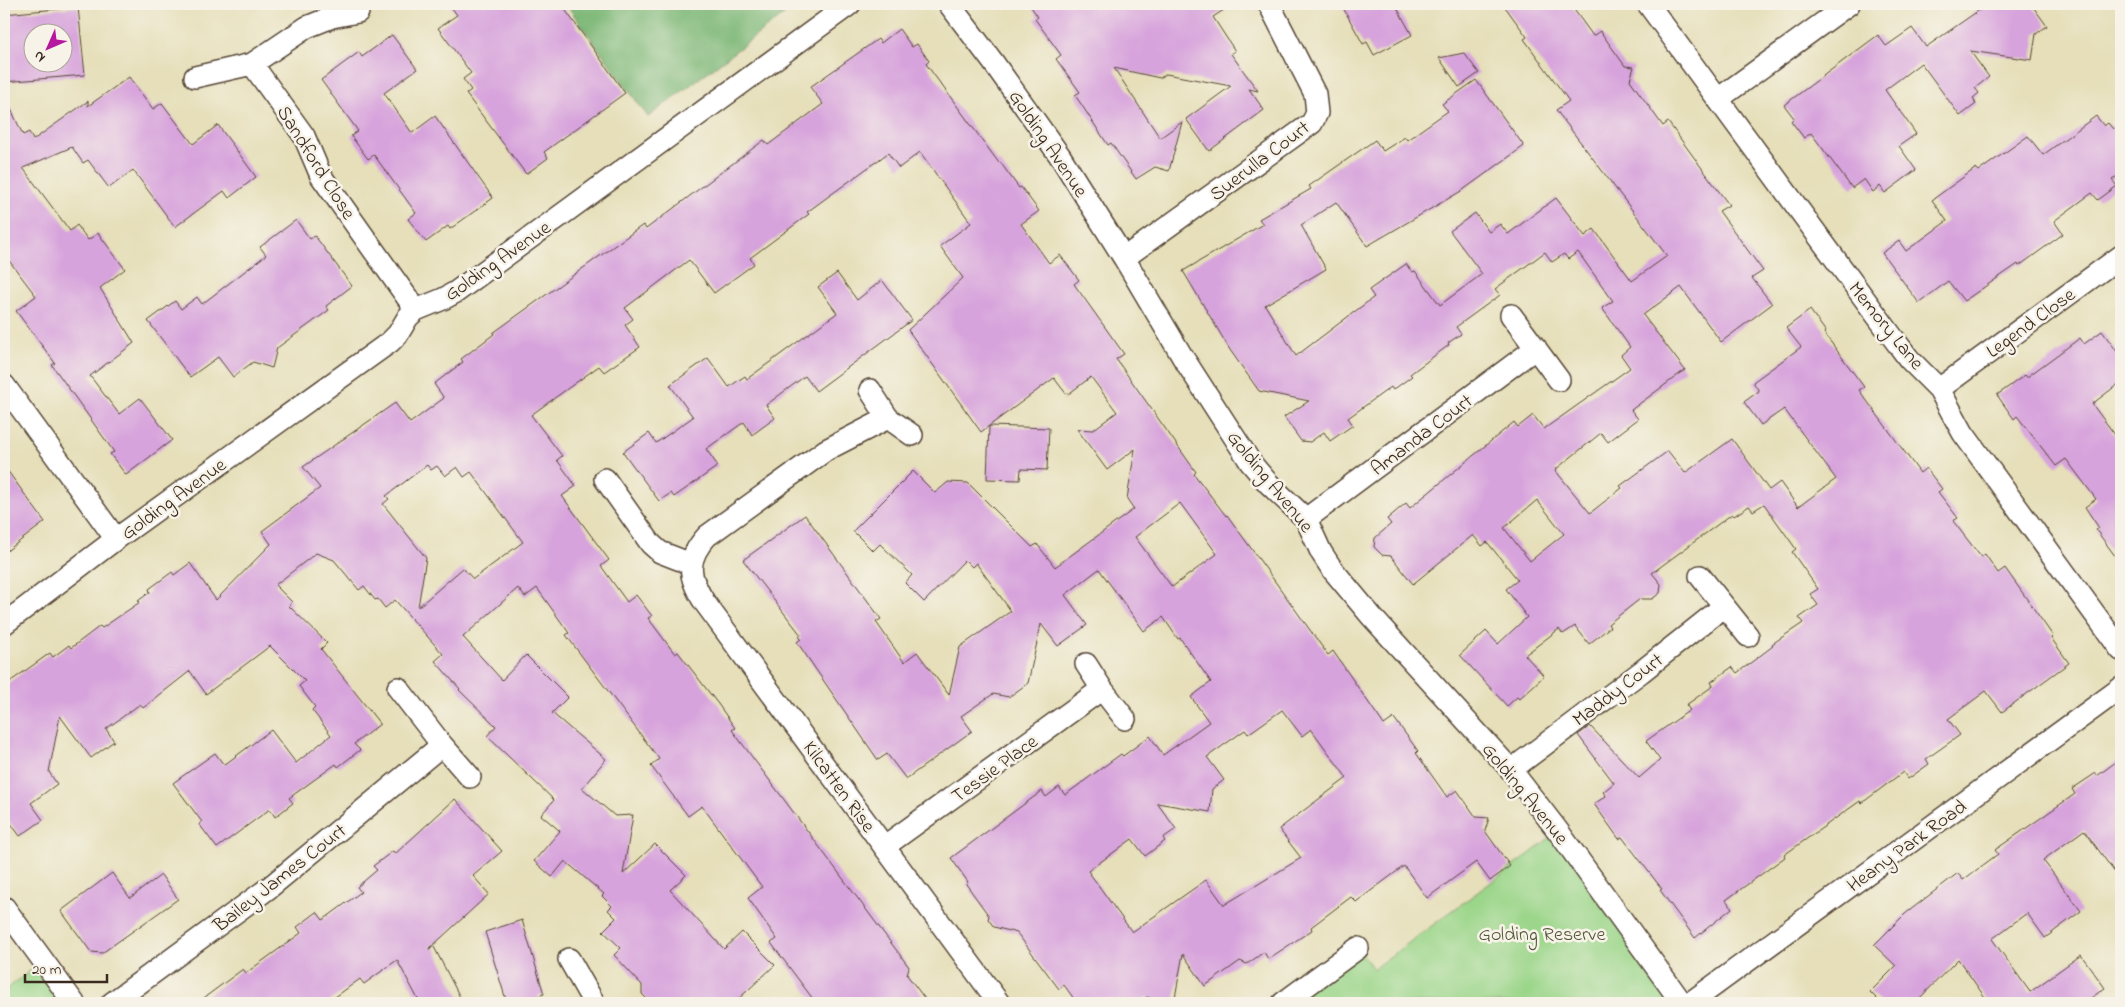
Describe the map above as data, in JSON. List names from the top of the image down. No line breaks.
{"streets":{"street":["Golding Avenue","Suerulla Court","Sandford Close","Legend Close","Memory Lane","Amanda Court","Maddy Court","Tessie Place","Kilcatten Rise","Heany Park Road","Bailey James Court"]},"crossings":[["Golding Avenue","Suerulla Court"],["Golding Avenue","Sandford Close"],["Golding Avenue","Amanda Court"],["Golding Avenue","Maddy Court"],["Legend Close","Memory Lane"],["Tessie Place","Kilcatten Rise"]],"parks":["Golding Reserve"],"scale_bar":"20 m","north":"bottom left"}
